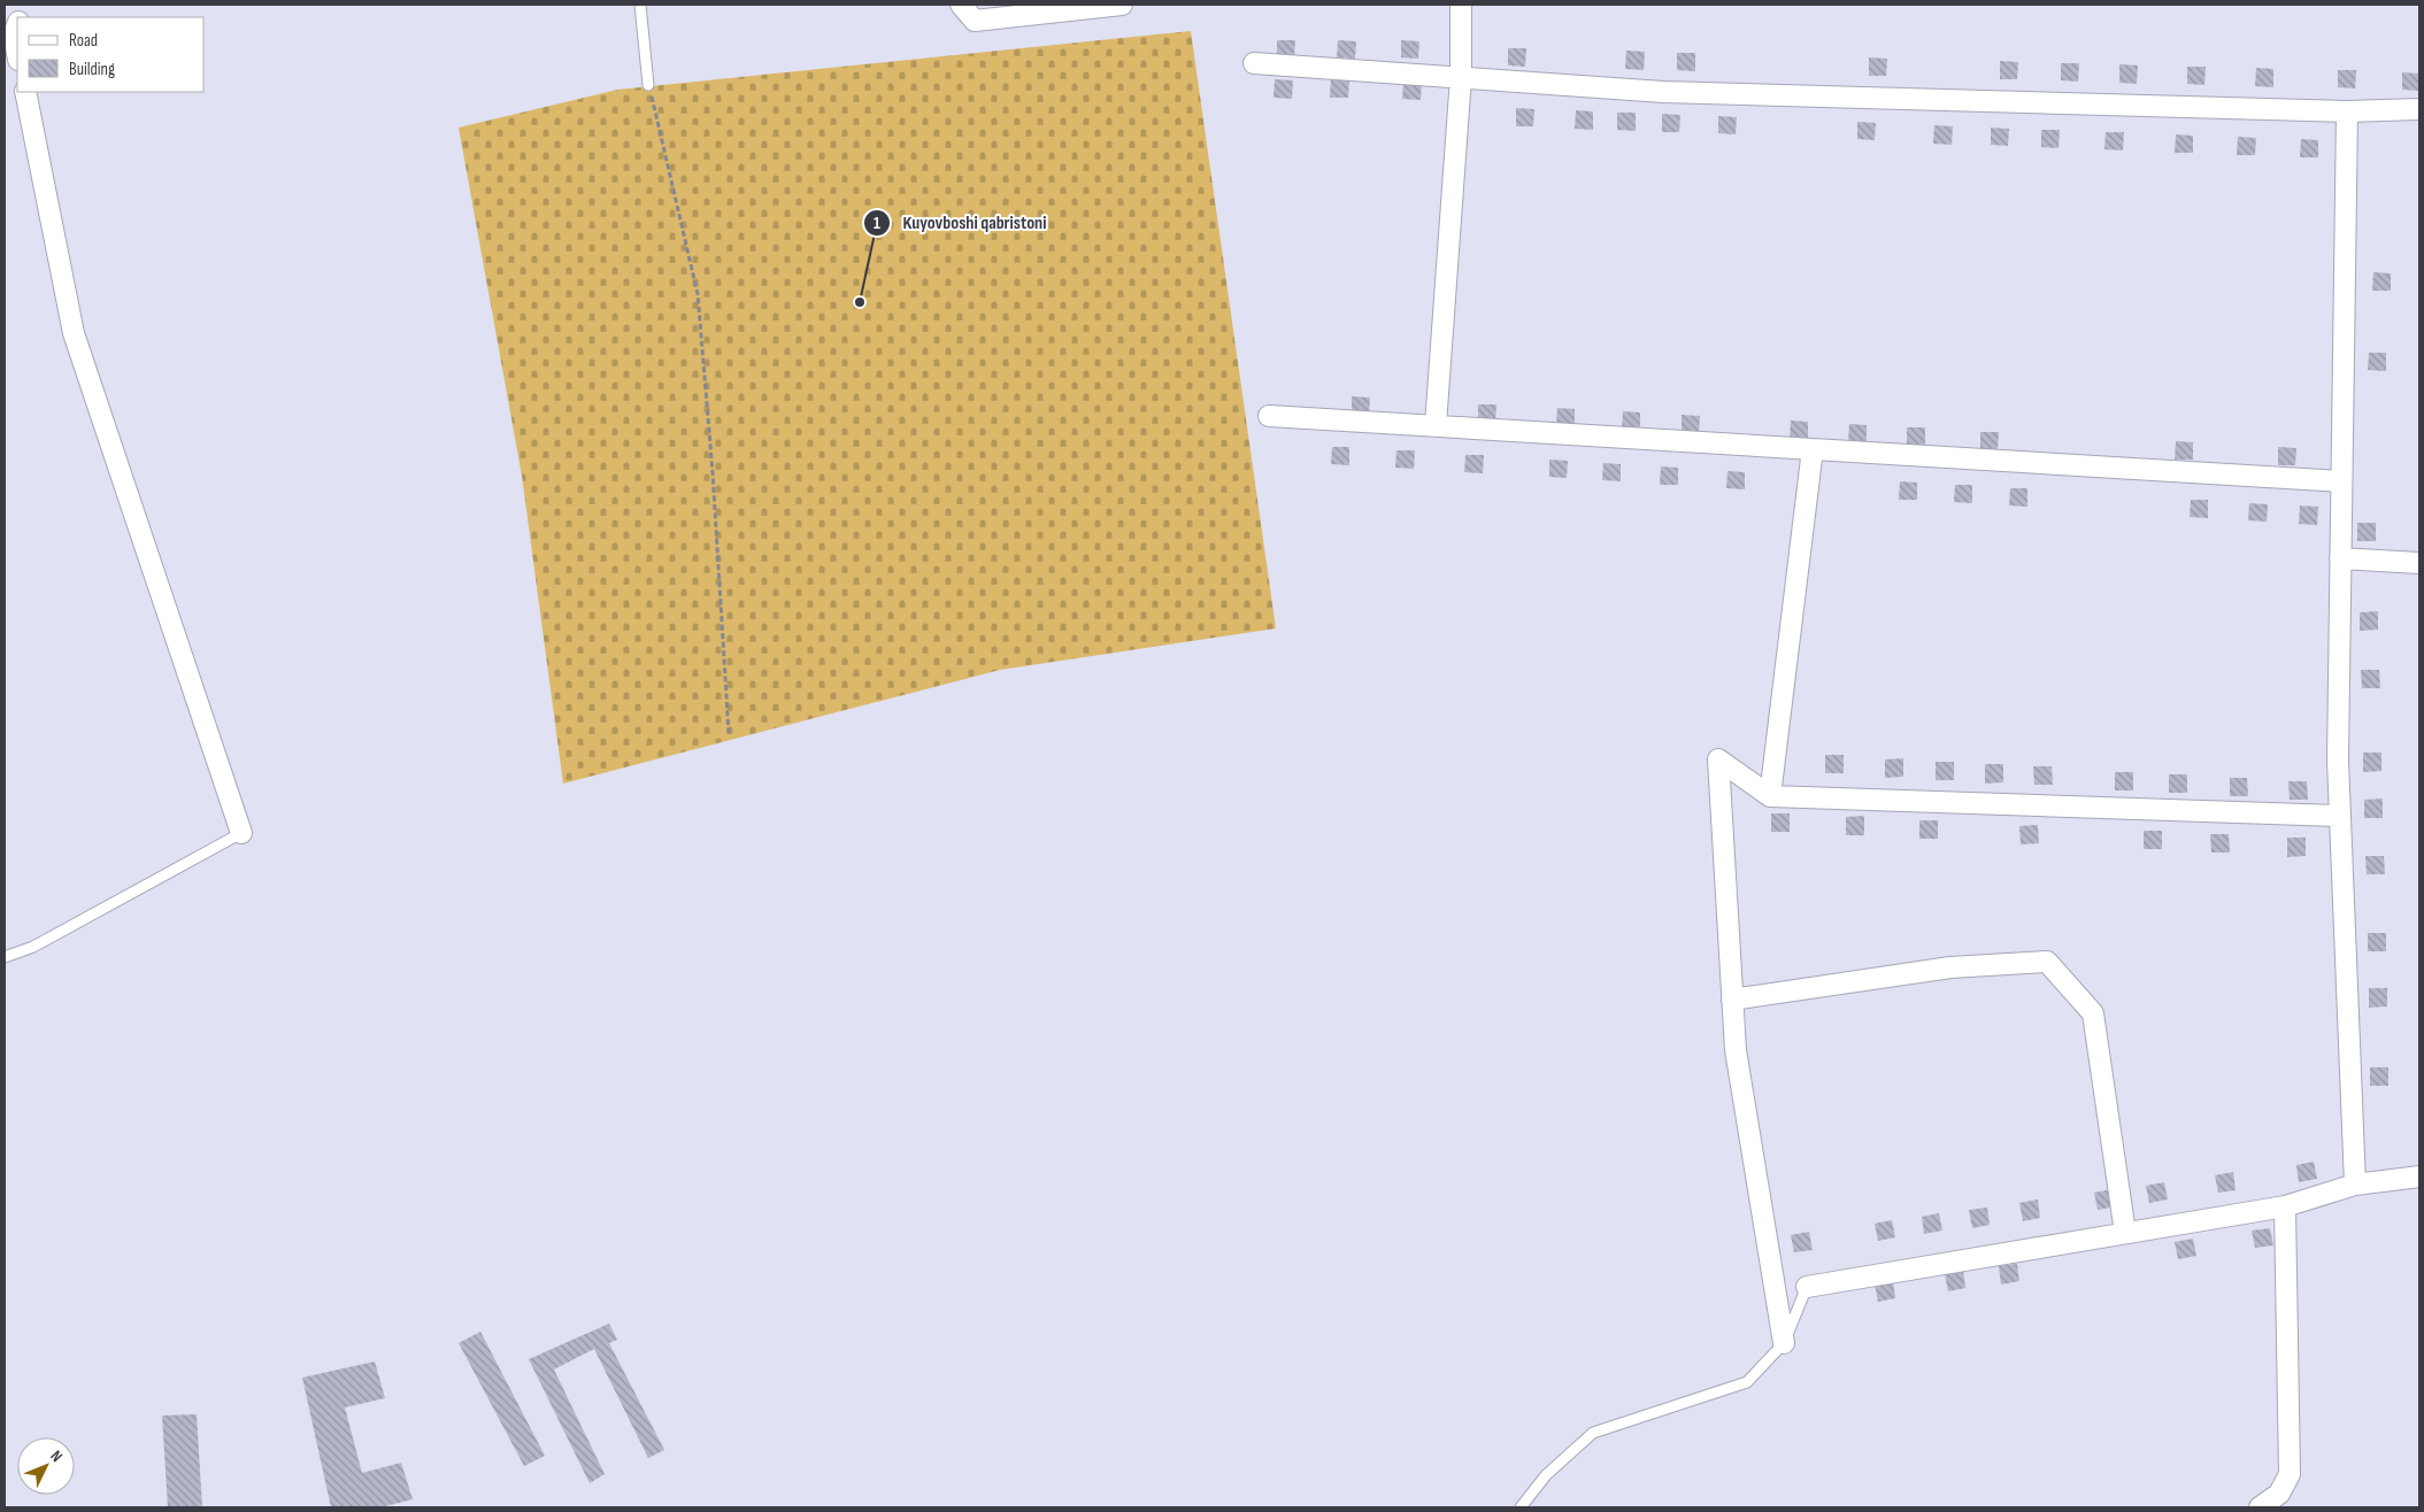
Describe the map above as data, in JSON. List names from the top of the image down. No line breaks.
{"places":["Kuyovboshi qabristoni"],"legend":["Road","Building"],"north":"top right"}
